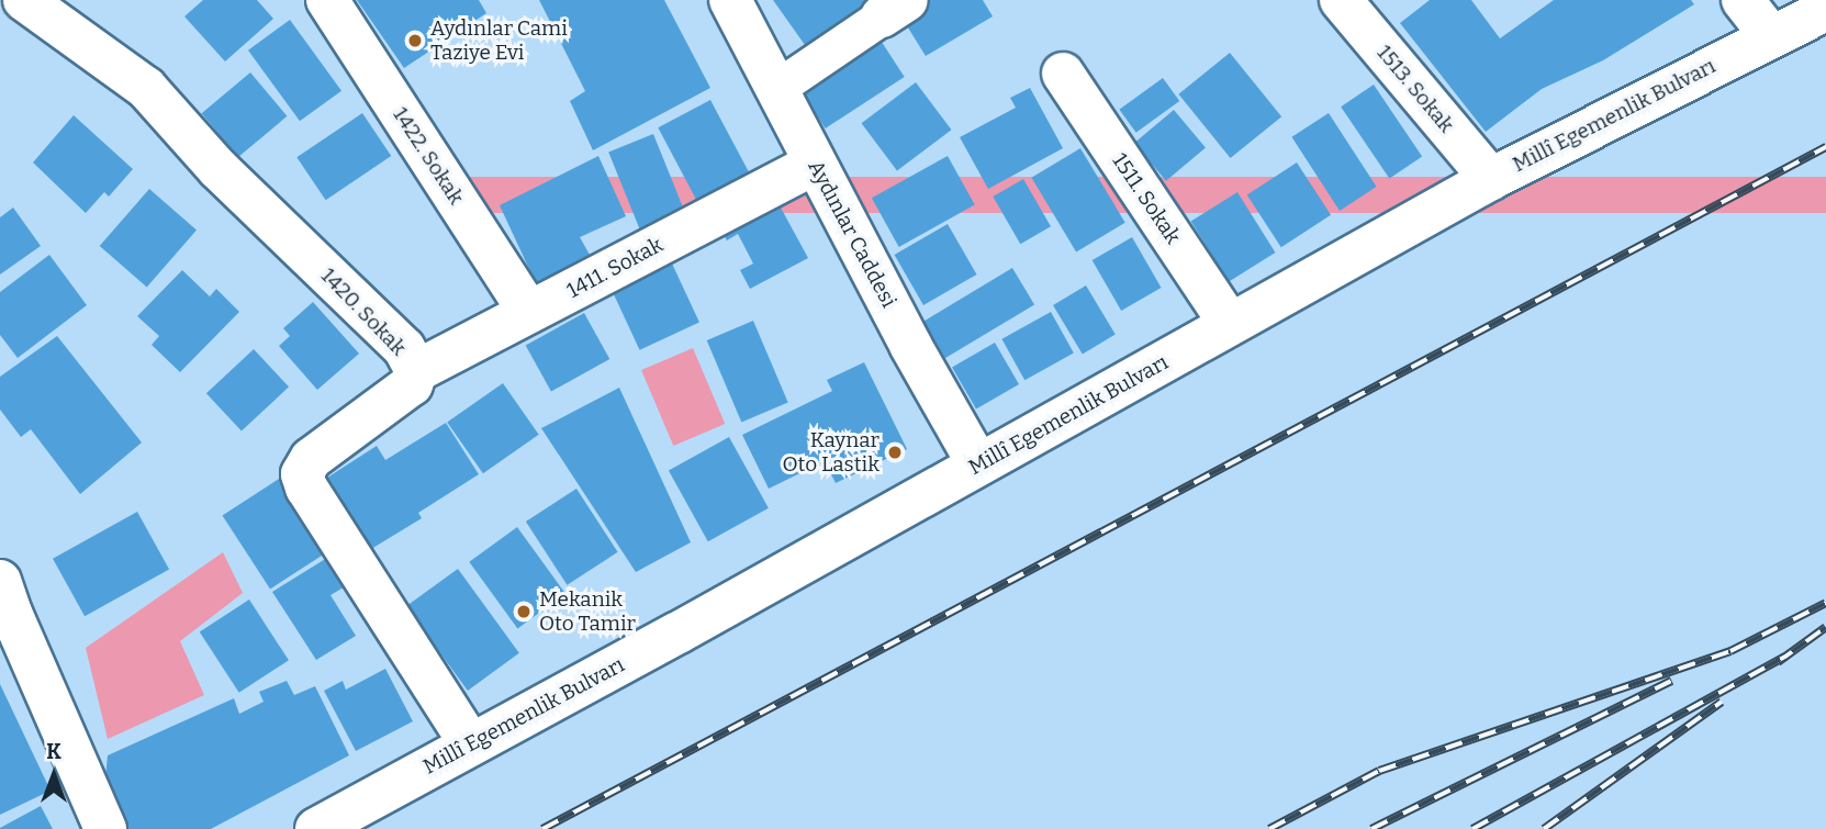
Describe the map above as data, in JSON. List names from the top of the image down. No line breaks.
{"streets":{"street":["1513. Sokak","Millî Egemenlik Bulvarı","1422. Sokak","1511. Sokak","Aydınlar Caddesi","1411. Sokak","1420. Sokak"]},"crossings":[["1513. Sokak","Millî Egemenlik Bulvarı"],["Millî Egemenlik Bulvarı","1511. Sokak"],["Millî Egemenlik Bulvarı","Aydınlar Caddesi"],["Millî Egemenlik Bulvarı","1420. Sokak"],["1422. Sokak","1411. Sokak"],["Aydınlar Caddesi","1411. Sokak"],["1411. Sokak","1420. Sokak"]],"places":["Aydınlar Cami Taziye Evi","Kaynar Oto Lastik","Mekanik Oto Tamir"],"north":"top"}
